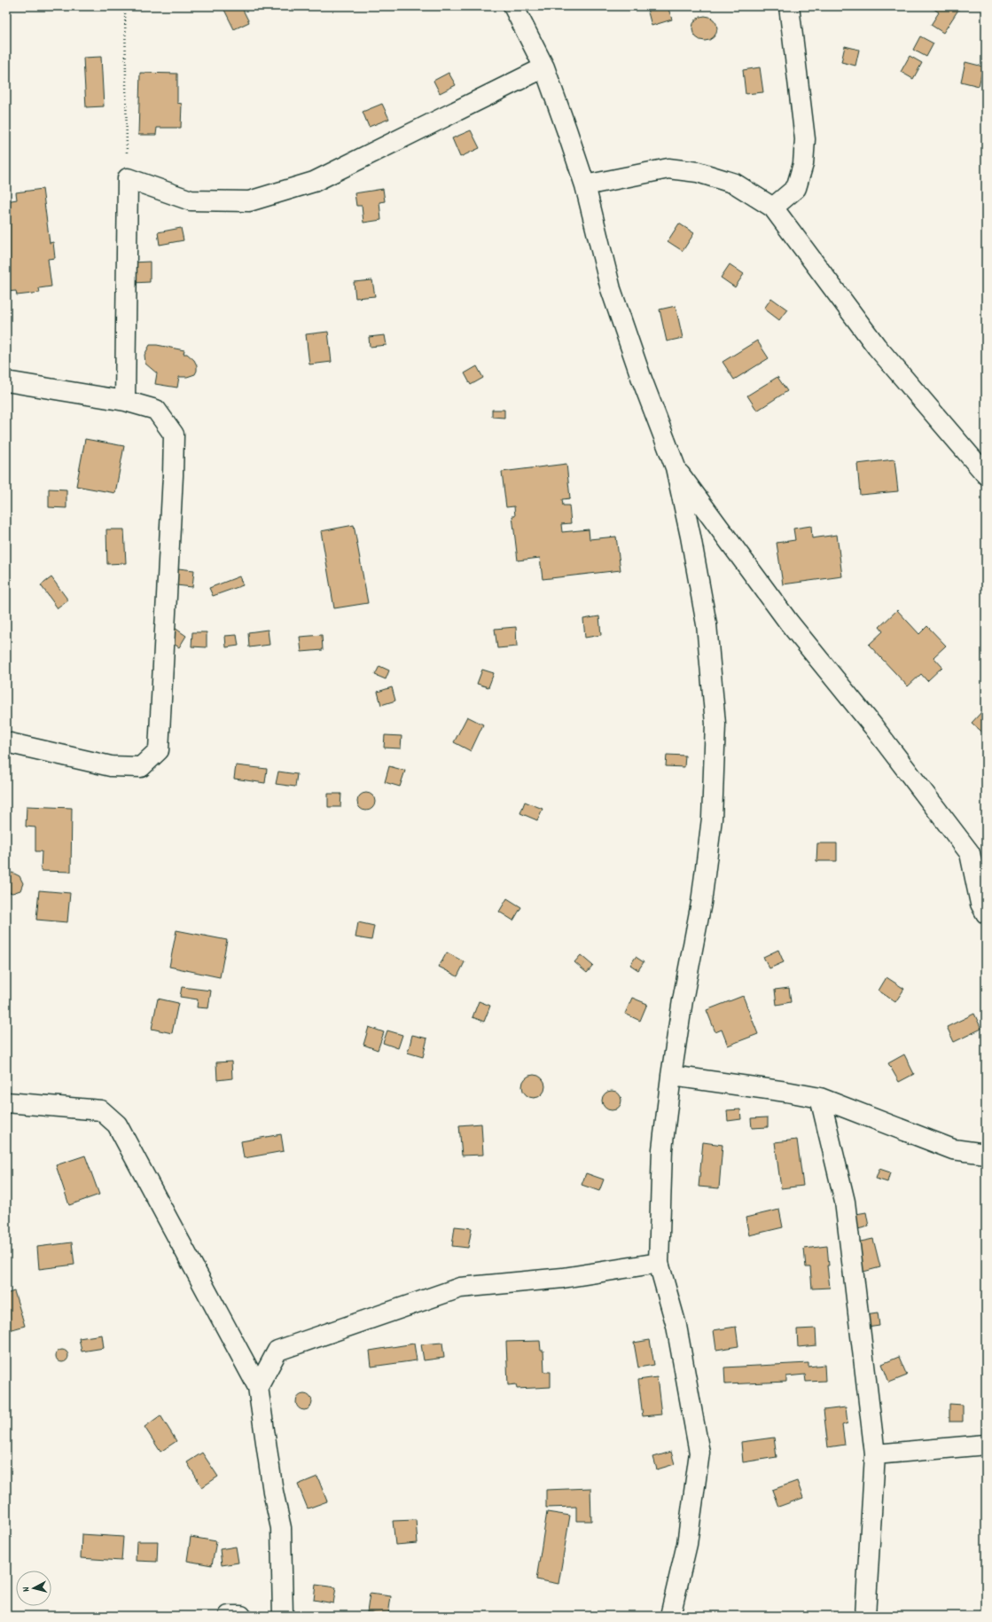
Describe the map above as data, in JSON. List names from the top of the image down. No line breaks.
{"north":"left"}
